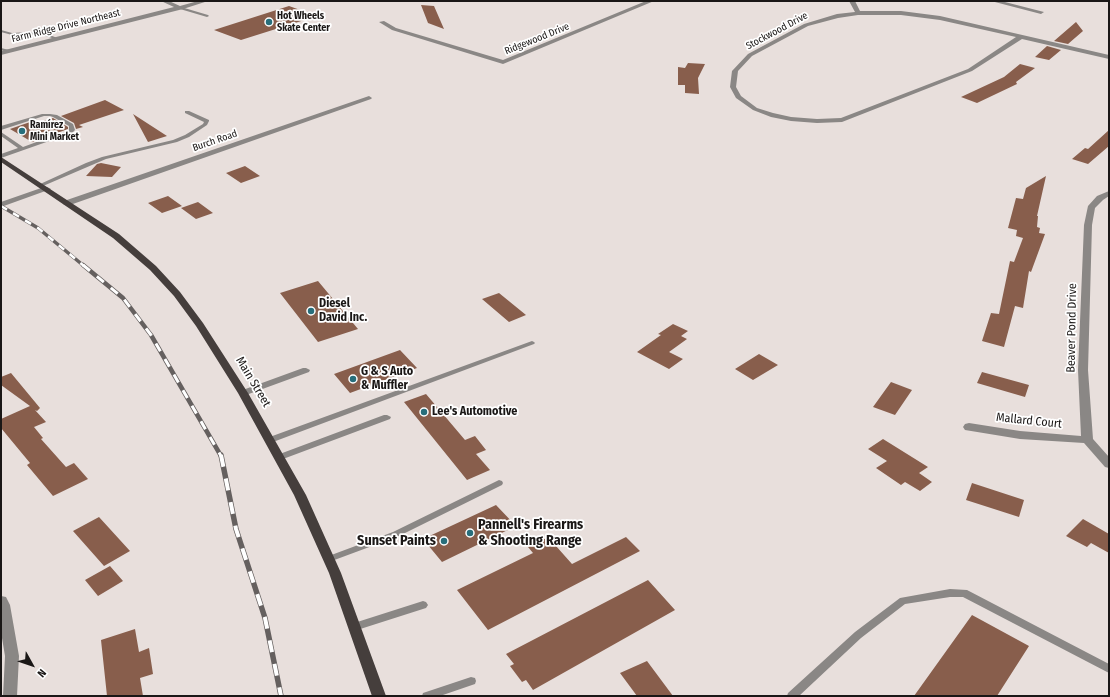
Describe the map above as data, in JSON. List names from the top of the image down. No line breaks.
{"streets":{"main road":["Main Street"],"street":["Farm Ridge Drive Northeast","Stockwood Drive","Ridgewood Drive","Burch Road","Beaver Pond Drive","Mallard Court"]},"crossings":[["Burch Road","Main Street"],["Beaver Pond Drive","Mallard Court"]],"places":["Hot Wheels Skate Center","Ramírez Mini Market","Diesel David Inc.","G & S Auto & Muffler","Lee's Automotive","Pannell's Firearms & Shooting Range","Sunset Paints"],"north":"bottom right"}
